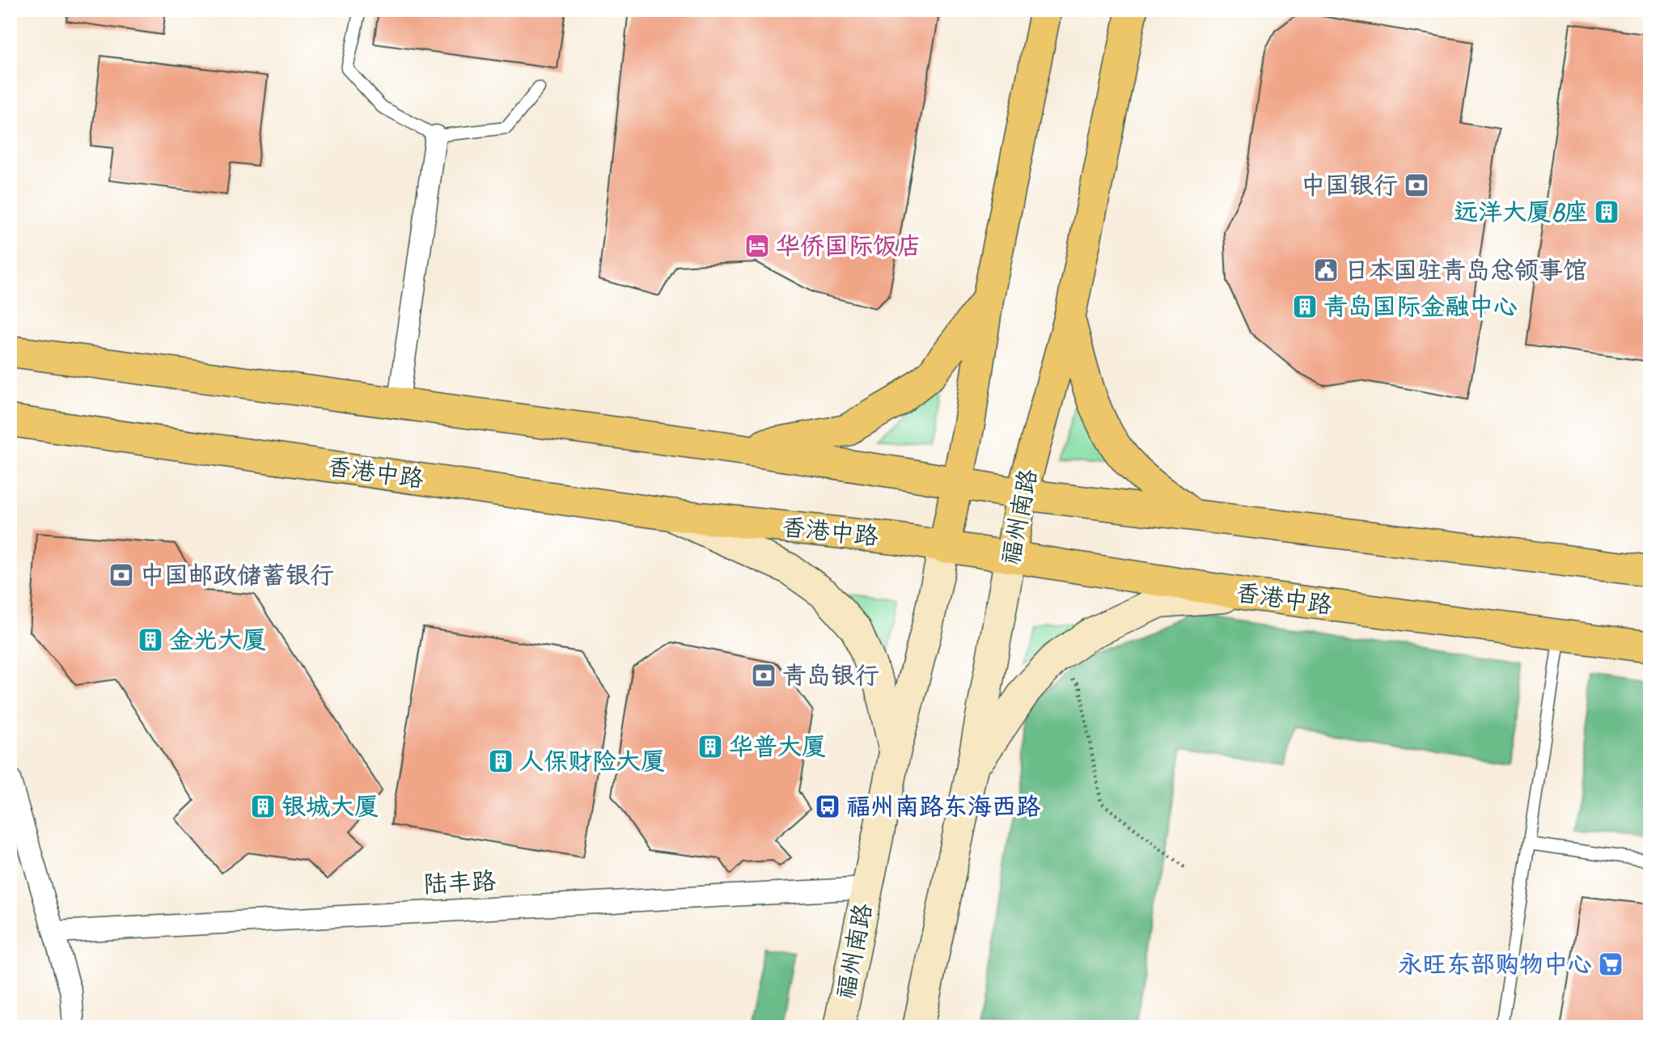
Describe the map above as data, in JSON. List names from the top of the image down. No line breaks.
{"streets":{"main road":["香港中路","福州南路"],"street":["陆丰路"]},"crossings":[["香港中路","福州南路"],["福州南路","陆丰路"]],"places":{"bank":["中国银行","中国邮政储蓄银行","青岛银行"],"building":["远洋大厦B座","青岛国际金融中心","金光大厦","华普大厦","人保财险大厦","银城大厦"],"hotel":["华侨国际饭店"],"public building":["日本国驻青岛总领事馆"],"bus stop":["福州南路东海西路"],"supermarket":["永旺东部购物中心"]}}
